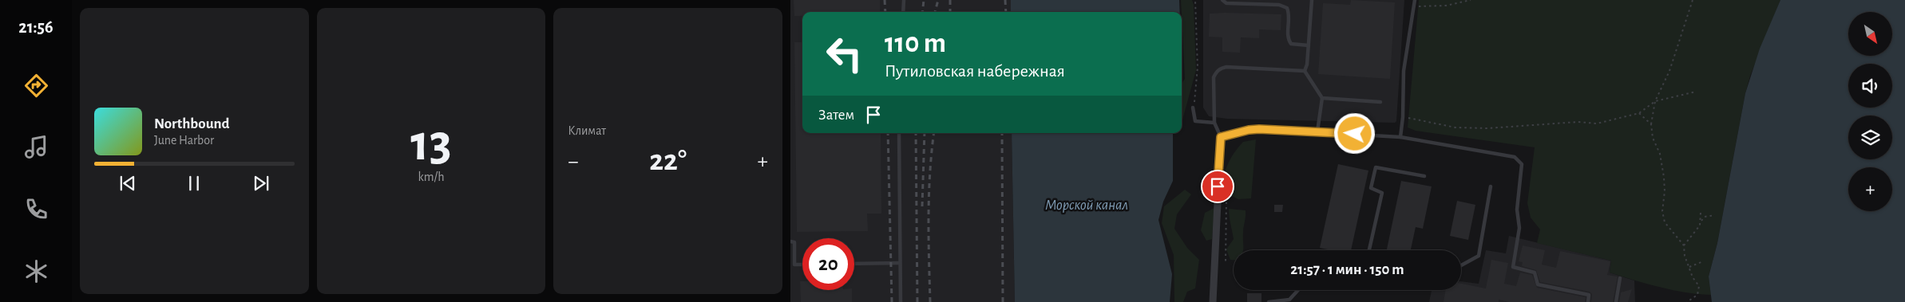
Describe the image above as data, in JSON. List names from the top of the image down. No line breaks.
{"water":["Морской канал"],"north":"bottom right","page":{"tabs":"21:56","tile":[["13","km/h"],"Климат"],"map_buttons":"+","turn":["110 m","Путиловская набережная"],"then":"Затем","song":["Northbound","June Harbor"],"heat":["−","22°","+"],"limit":"20","trip":"21:57 · 1 мин · 150 m"}}
